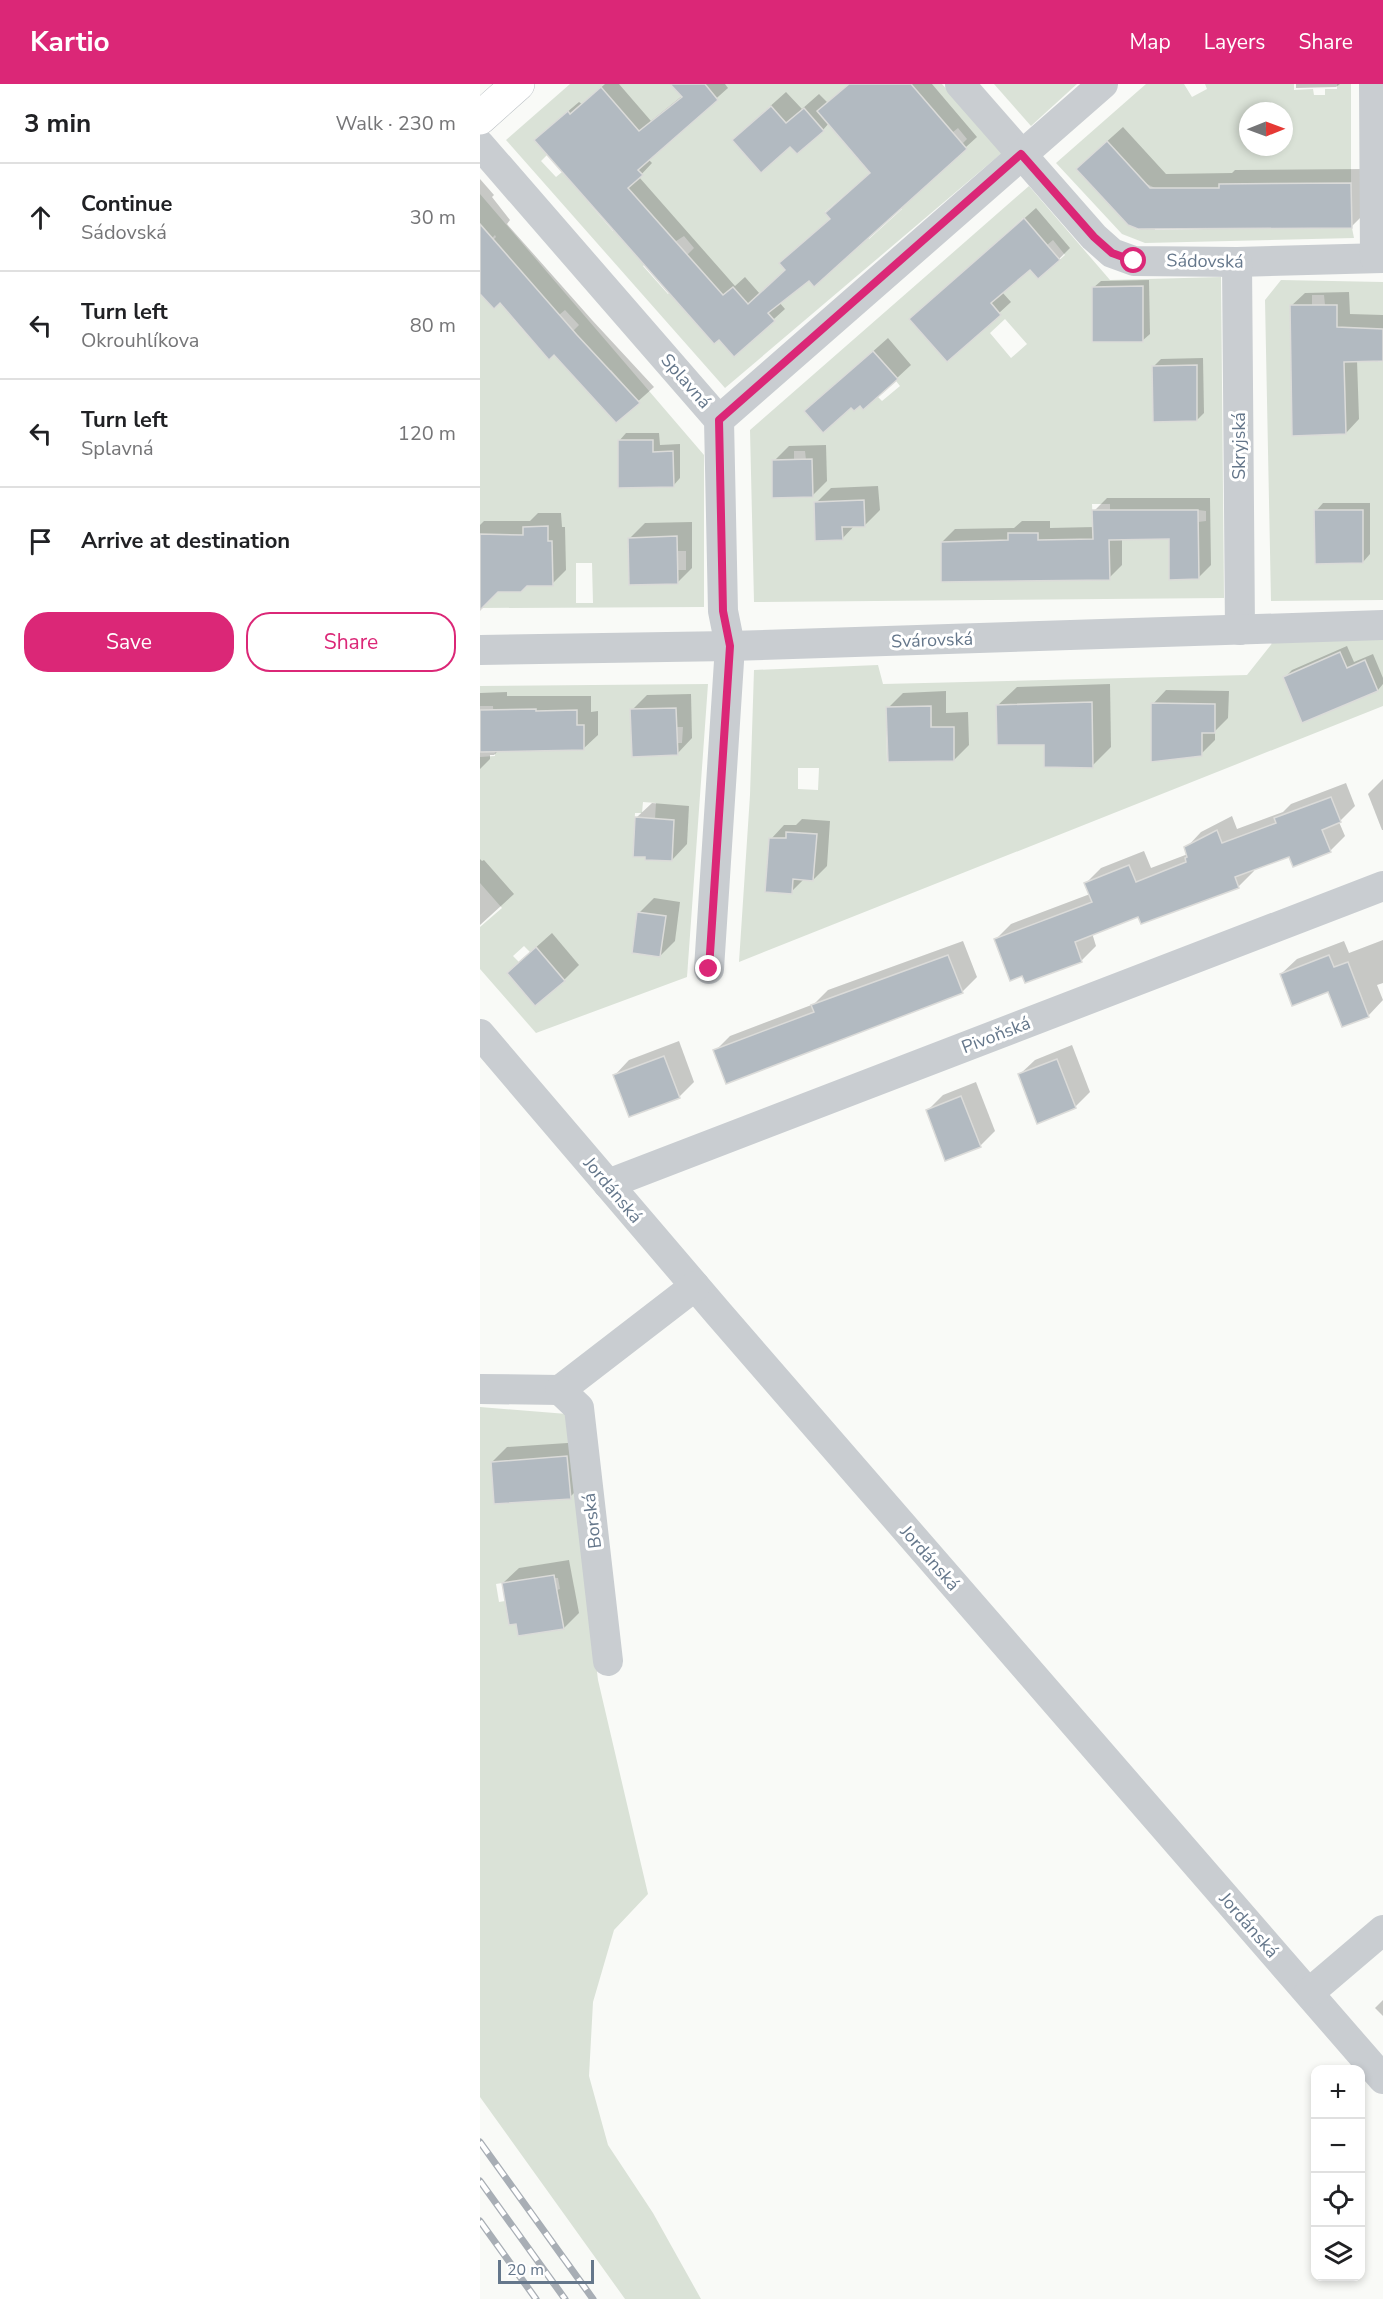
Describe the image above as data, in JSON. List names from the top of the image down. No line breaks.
{"streets":{"street":["Sádovská","Splavná","Skryjská","Svárovská","Pivoňská","Jordánská","Borská"]},"crossings":[["Sádovská","Skryjská"],["Splavná","Svárovská"],["Skryjská","Svárovská"],["Pivoňská","Jordánská"]],"scale_bar":"20 m","north":"right","page":{"header":"Kartio","nav":["Map","Layers","Share"],"heading":["3 min","Walk · 230 m"],"list":[["Continue","Sádovská","30 m"],["Turn left","Okrouhlíkova","80 m"],["Turn left","Splavná","120 m"],"Arrive at destination"],"buttons":["Save","Share"],"map_buttons":["+","−"],"scale":"20 m"}}
